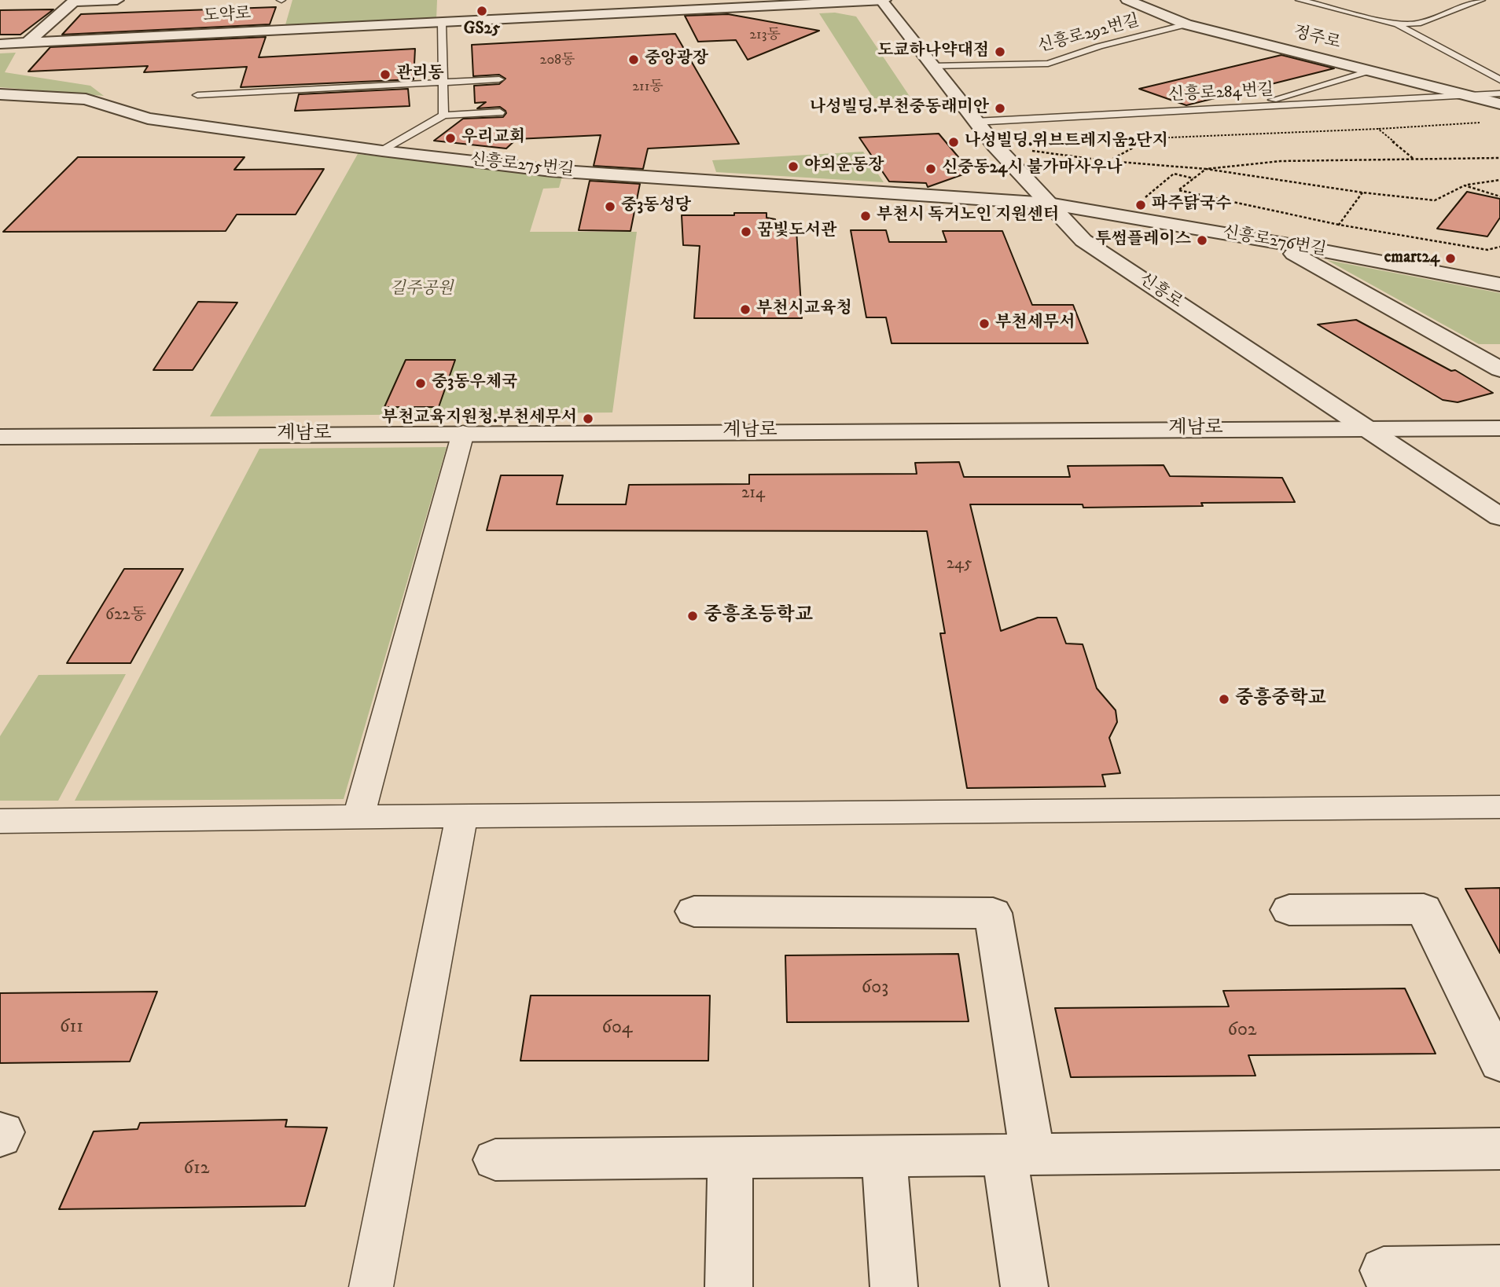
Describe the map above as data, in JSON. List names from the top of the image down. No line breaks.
{"streets":{"street":["도약로","정주로","신흥로275번길","신흥로276번길","신흥로","계남로"],"lane":["신흥로292번길","신흥로284번길"]},"crossings":[["도약로","신흥로"],["신흥로292번길","정주로"],["신흥로292번길","신흥로"],["정주로","신흥로284번길"],["신흥로284번길","신흥로"],["신흥로275번길","신흥로276번길"],["신흥로275번길","신흥로"],["신흥로276번길","신흥로"],["신흥로","계남로"]],"parks":["길주공원"],"places":["GS25","도쿄하나약대점","중앙광장","관리동","나성빌딩.부천중동래미안","우리교회","나성빌딩.위브트레지움2단지","야외운동장","신중동24시 불가마사우나","파주닭국수","중3동성당","부천시 독거노인 지원센터","꿈빛도서관","투썸플레이스","emart24","부천시교육청","부천세무서","중3동우체국","부천교육지원청.부천세무서","중흥초등학교","중흥중학교"],"house_numbers":["213동","208동","211동","214","245","622동","603","611","604","602","612"]}
